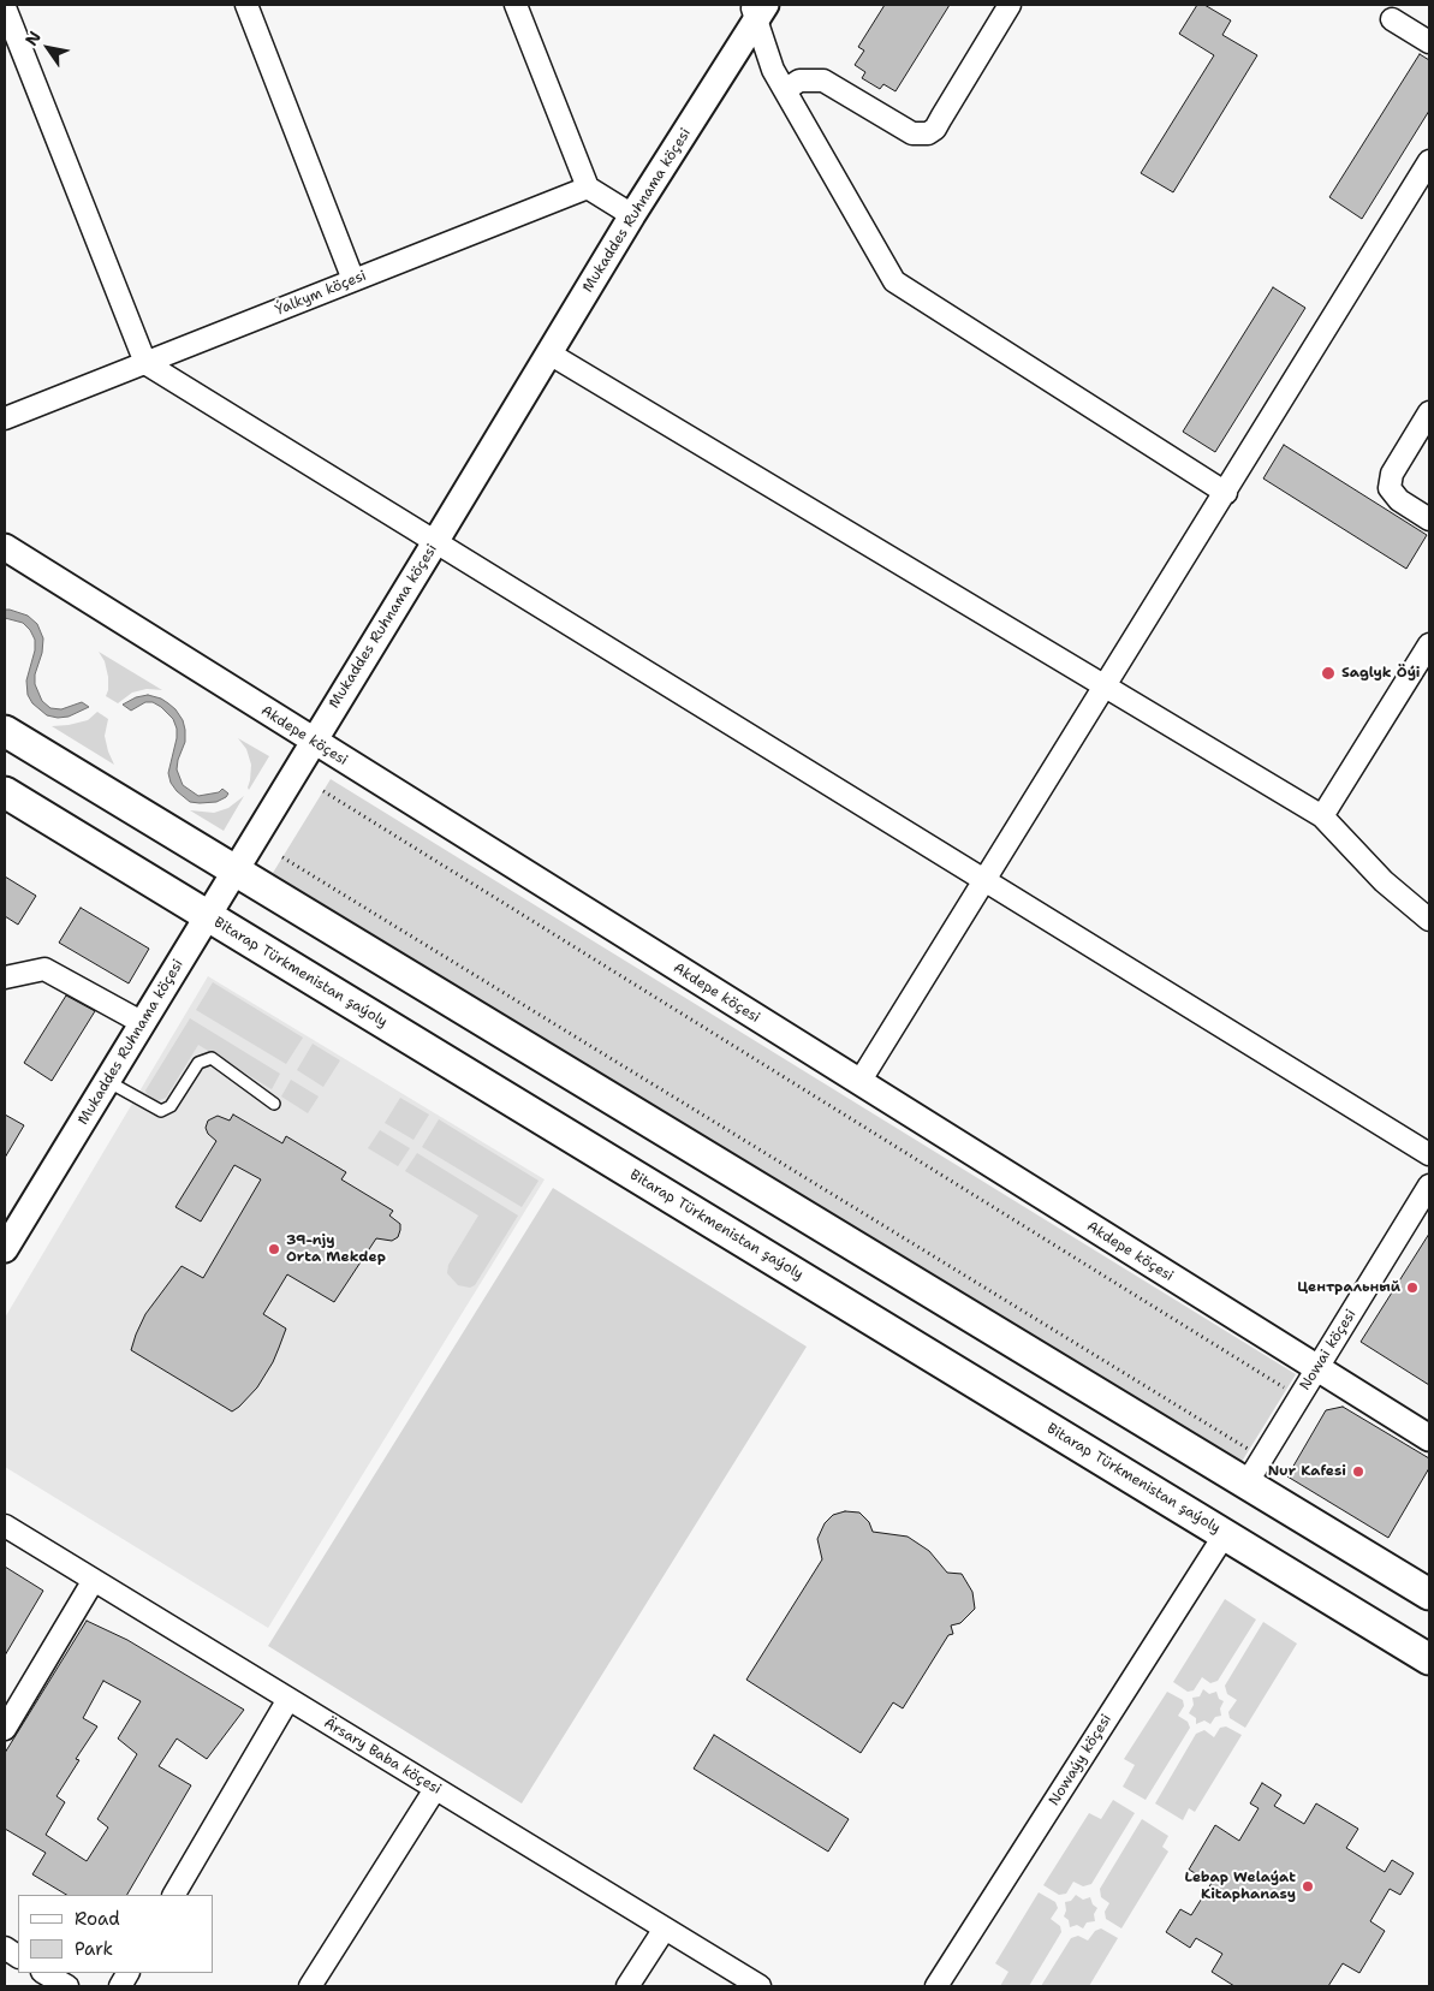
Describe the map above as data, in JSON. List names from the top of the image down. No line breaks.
{"streets":{"main road":["Bitarap Türkmenistan şaýoly"],"street":["Mukaddes Ruhnama köçesi","Ýalkym köçesi","Akdepe köçesi","Nowai köçesi","Ärsary Baba köçesi","Nowaýy köçesi"]},"crossings":[["Mukaddes Ruhnama köçesi","Akdepe köçesi"],["Mukaddes Ruhnama köçesi","Bitarap Türkmenistan şaýoly"],["Akdepe köçesi","Nowai köçesi"],["Bitarap Türkmenistan şaýoly","Nowaýy köçesi"]],"places":["Saglyk Öýi","39-njy Orta Mekdep","Центральный","Nur Kafesi","Lebap Welaýat Kitaphanasy"],"legend":["Road","Park"],"north":"top left"}
